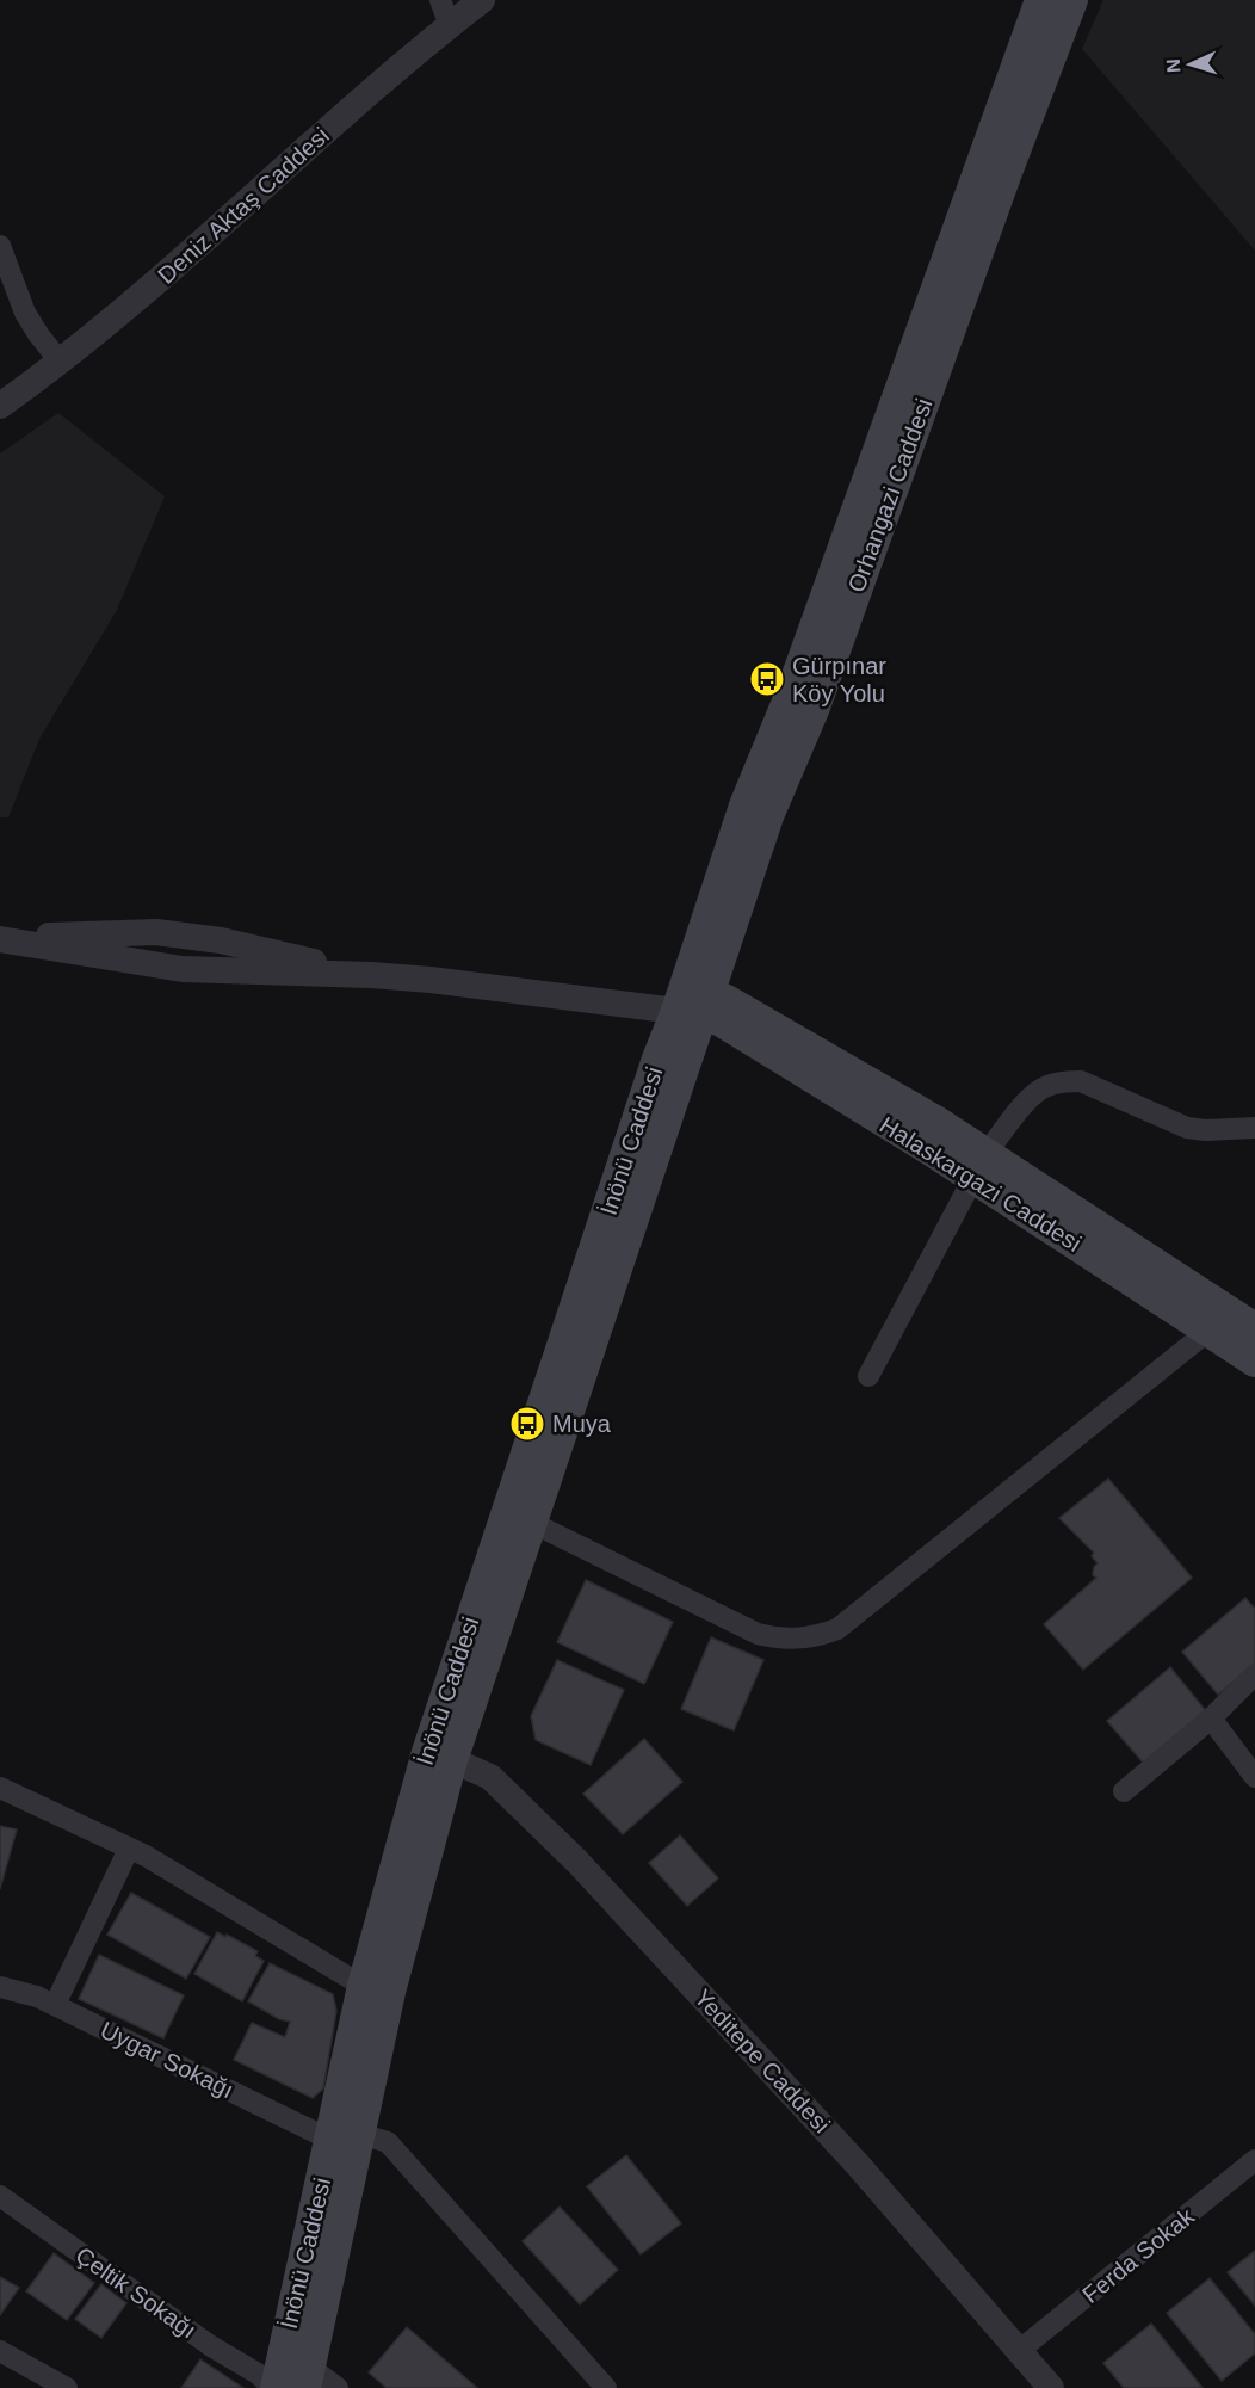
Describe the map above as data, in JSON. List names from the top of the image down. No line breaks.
{"streets":{"main road":["Orhangazi Caddesi","İnönü Caddesi"],"street":["Deniz Aktaş Caddesi","Uygar Sokağı","Yeditepe Caddesi","Ferda Sokak","Çeltik Sokağı"]},"crossings":[["Orhangazi Caddesi","İnönü Caddesi"],["İnönü Caddesi","Uygar Sokağı"],["İnönü Caddesi","Çeltik Sokağı"],["Yeditepe Caddesi","Ferda Sokak"]],"places":{"bus stop":["Gürpınar Köy Yolu","Muya"]},"north":"left"}
